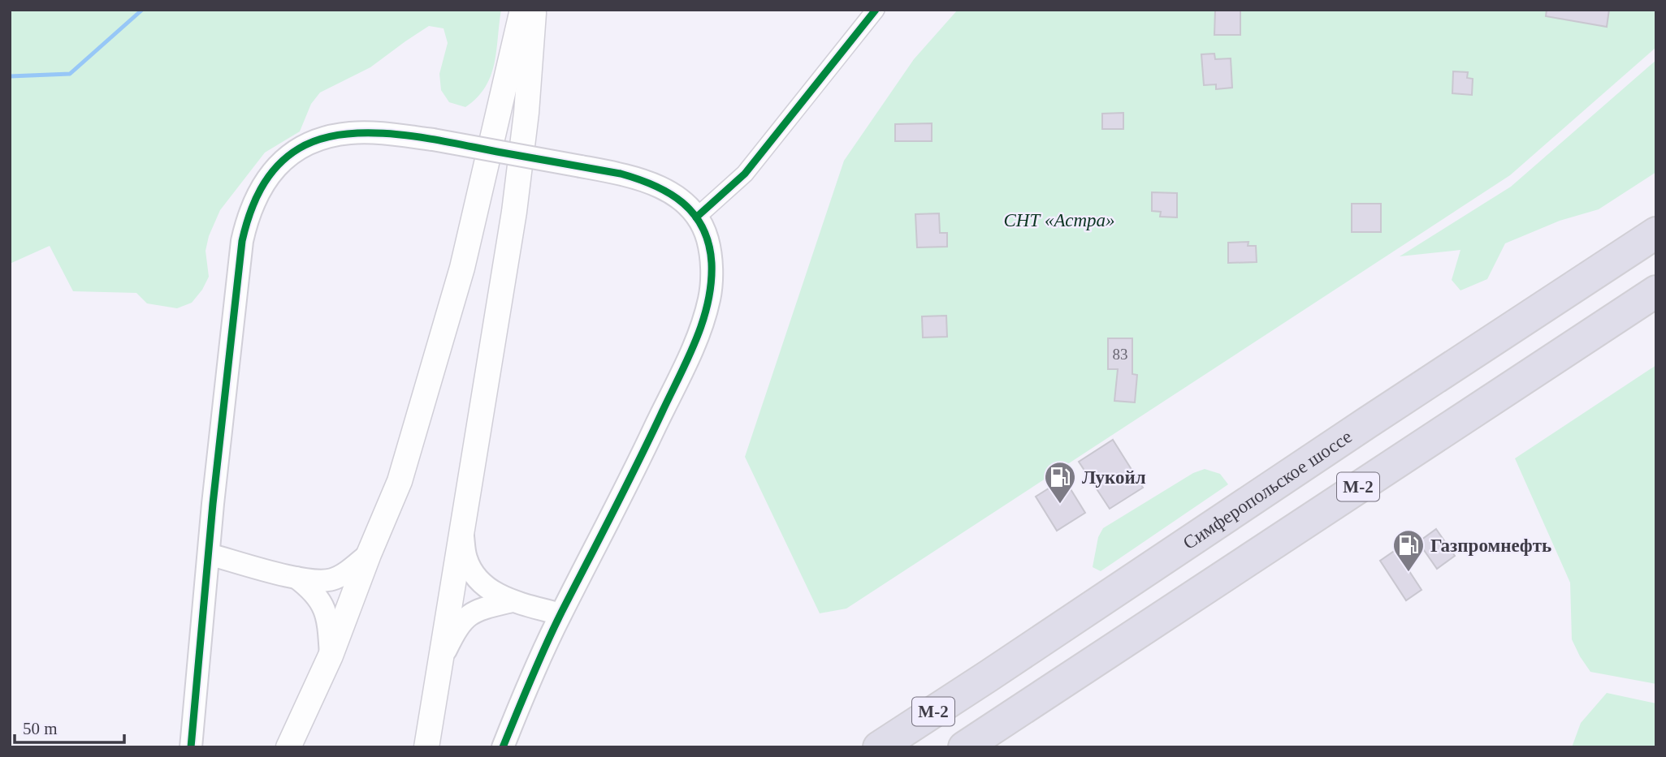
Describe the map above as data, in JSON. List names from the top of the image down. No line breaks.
{"streets":{"highway":["М-2","Симферопольское шоссе"]},"parks":["СНТ «Астра»"],"places":{"fuel station":["Лукойл","Газпромнефть"]},"house_numbers":["83"],"scale_bar":"50 m"}
